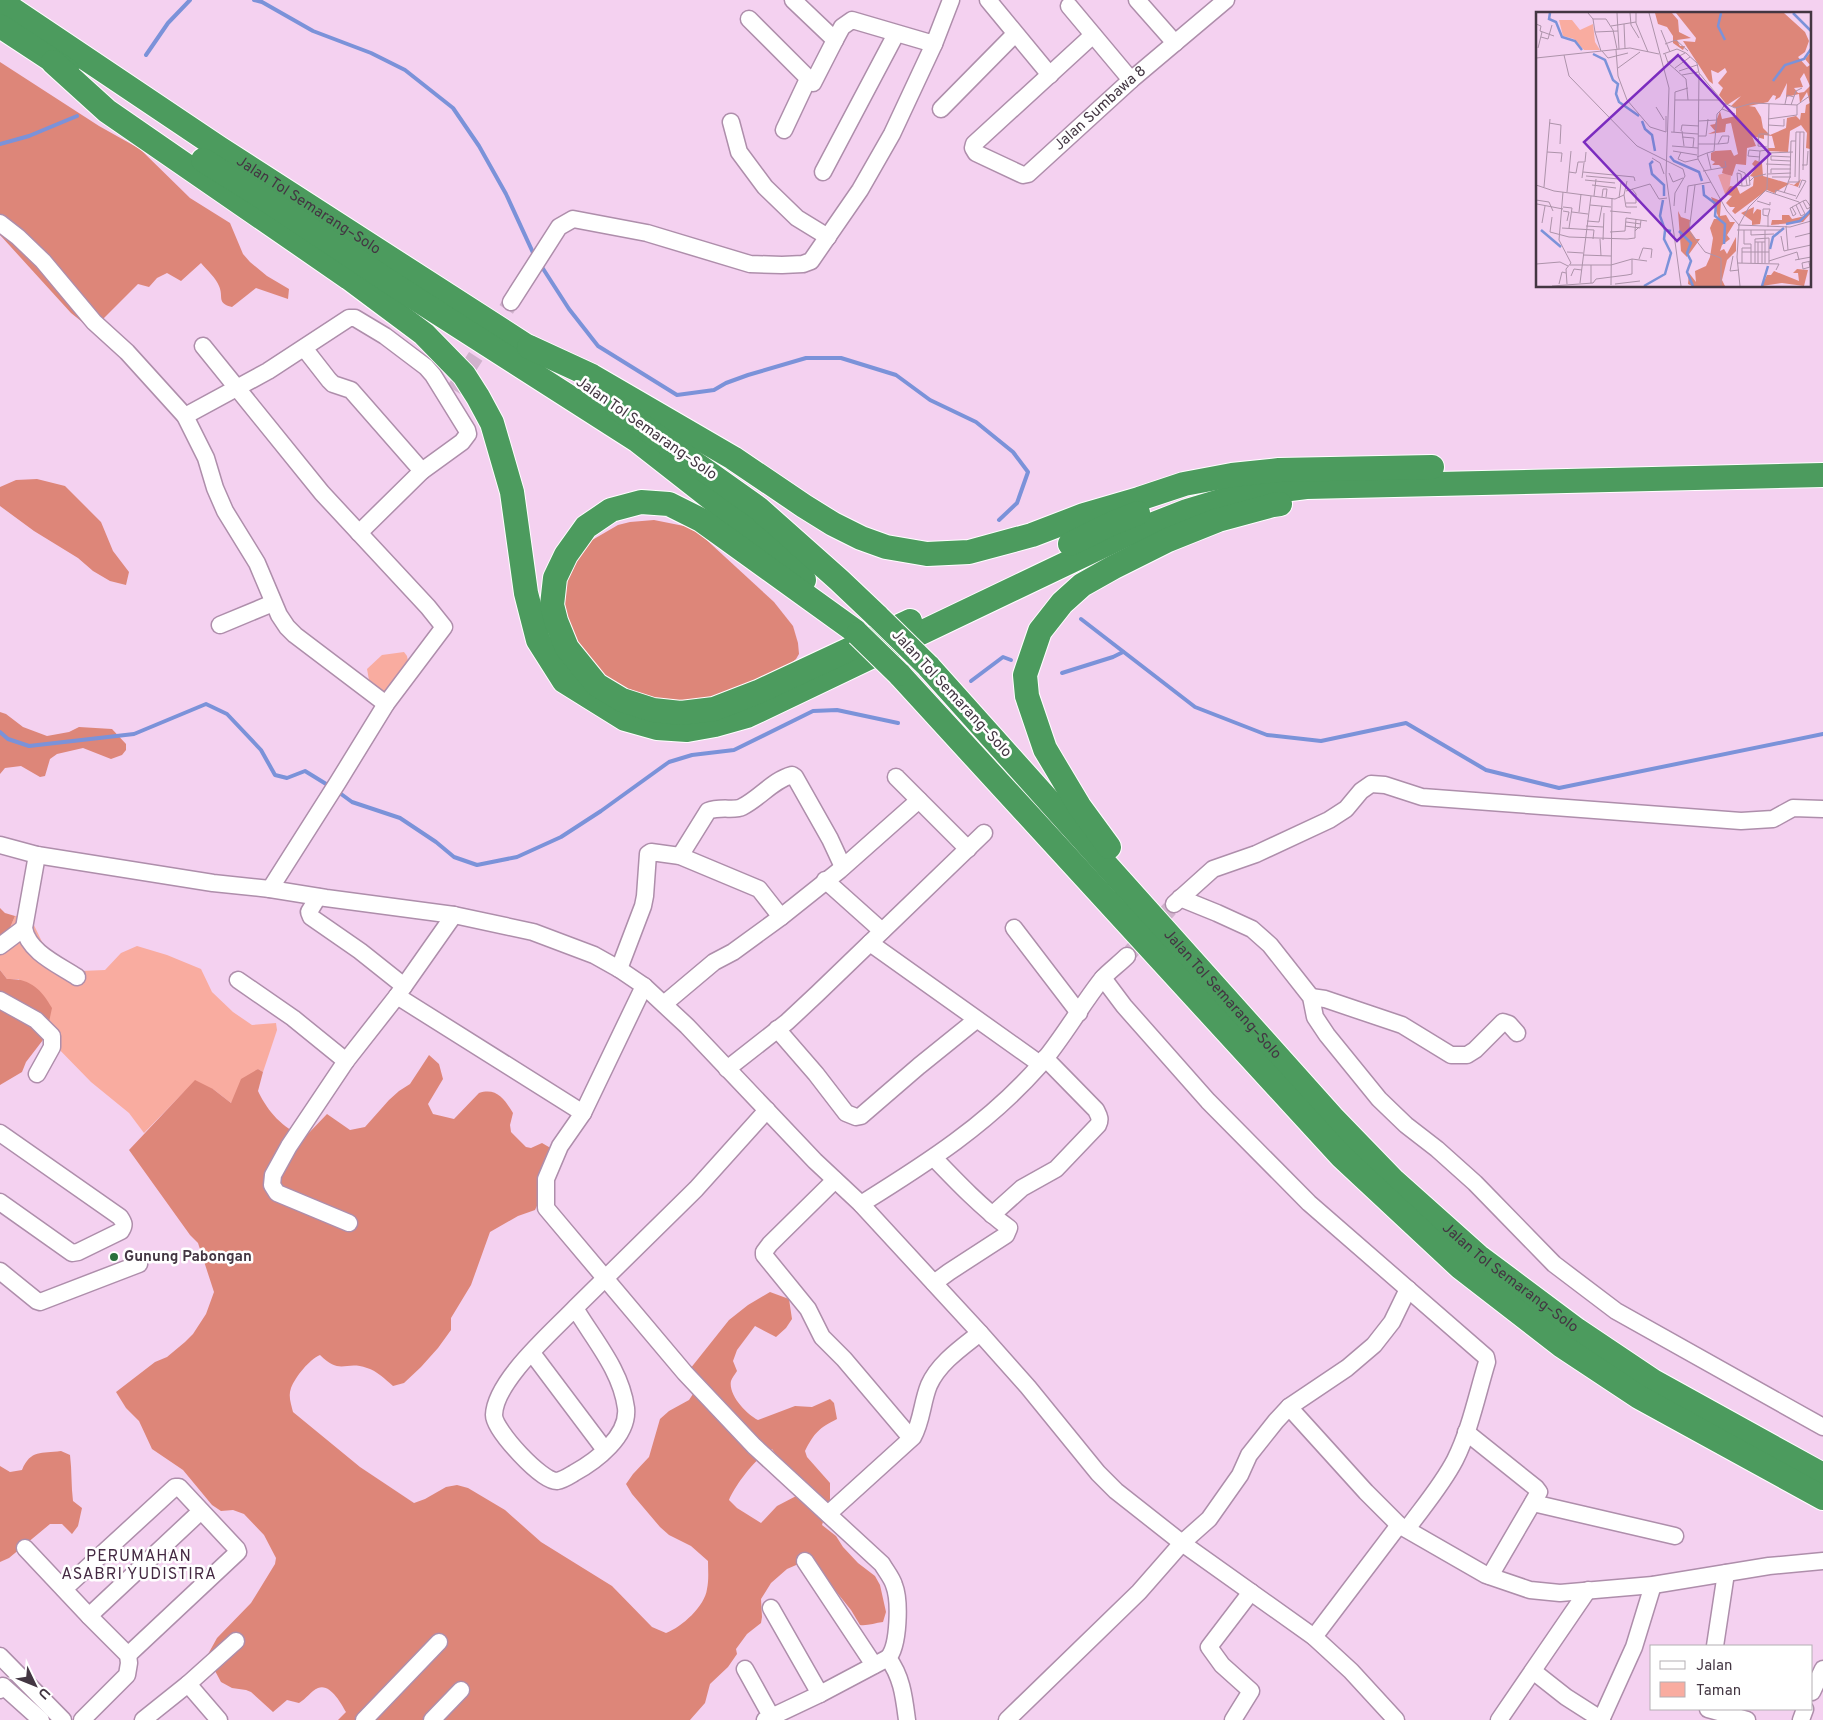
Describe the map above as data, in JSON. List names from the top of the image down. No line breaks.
{"streets":{"highway":["Jalan Tol Semarang–Solo"],"street":["Jalan Sumbawa 8"]},"districts":["PERUMAHAN ASABRI YUDISTIRA"],"places":["Gunung Pabongan"],"legend":["Jalan","Taman"],"north":"bottom right"}
